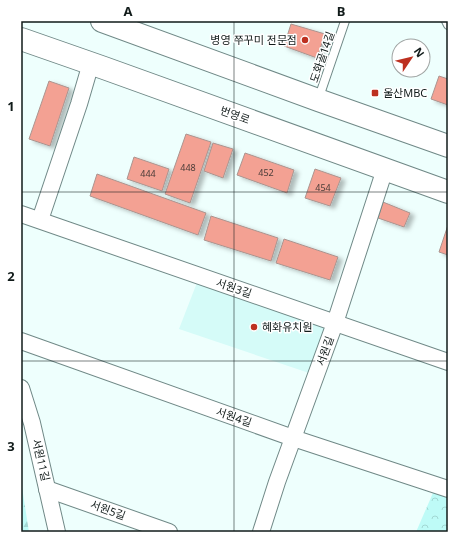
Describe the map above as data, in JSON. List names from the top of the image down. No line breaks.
{"streets":{"main road":["번영로"],"street":["서원3길","서원길","서원4길","서원11길","서원5길"],"lane":["도화골14길"]},"crossings":[["번영로","서원길"],["서원3길","서원길"],["서원길","서원4길"],["서원11길","서원5길"]],"places":{"other":["병영 쭈꾸미 전문점","혜화유치원"],"transit":["울산MBC"]},"house_numbers":["448","452","444","454"],"north":"top right","grid":{"columns":["A","B"],"rows":["1","2","3"]}}
